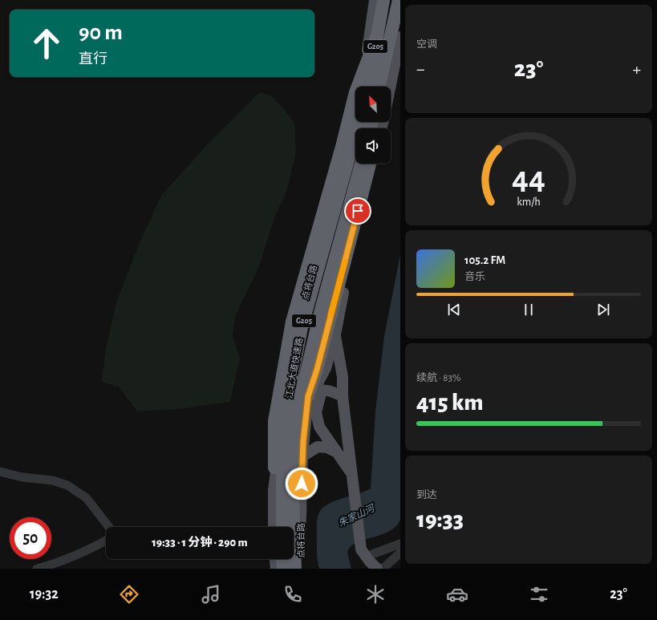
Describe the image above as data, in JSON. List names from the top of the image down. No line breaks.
{"streets":{"highway":["G205","江北大道快速路"],"main road":["点将台路"]},"water":["朱家山河"],"north":"top left","page":{"tile":["空调",["续航 · 83%","415 km"],["到达","19:33"]],"turn":["90 m","直行"],"heat":["−","23°","+"],"song":["105.2 FM","音乐"],"limit":"50","trip":"19:33 · 1 分钟 · 290 m","tabs":["19:32","23°"],"gauge":["44","km/h"]}}
